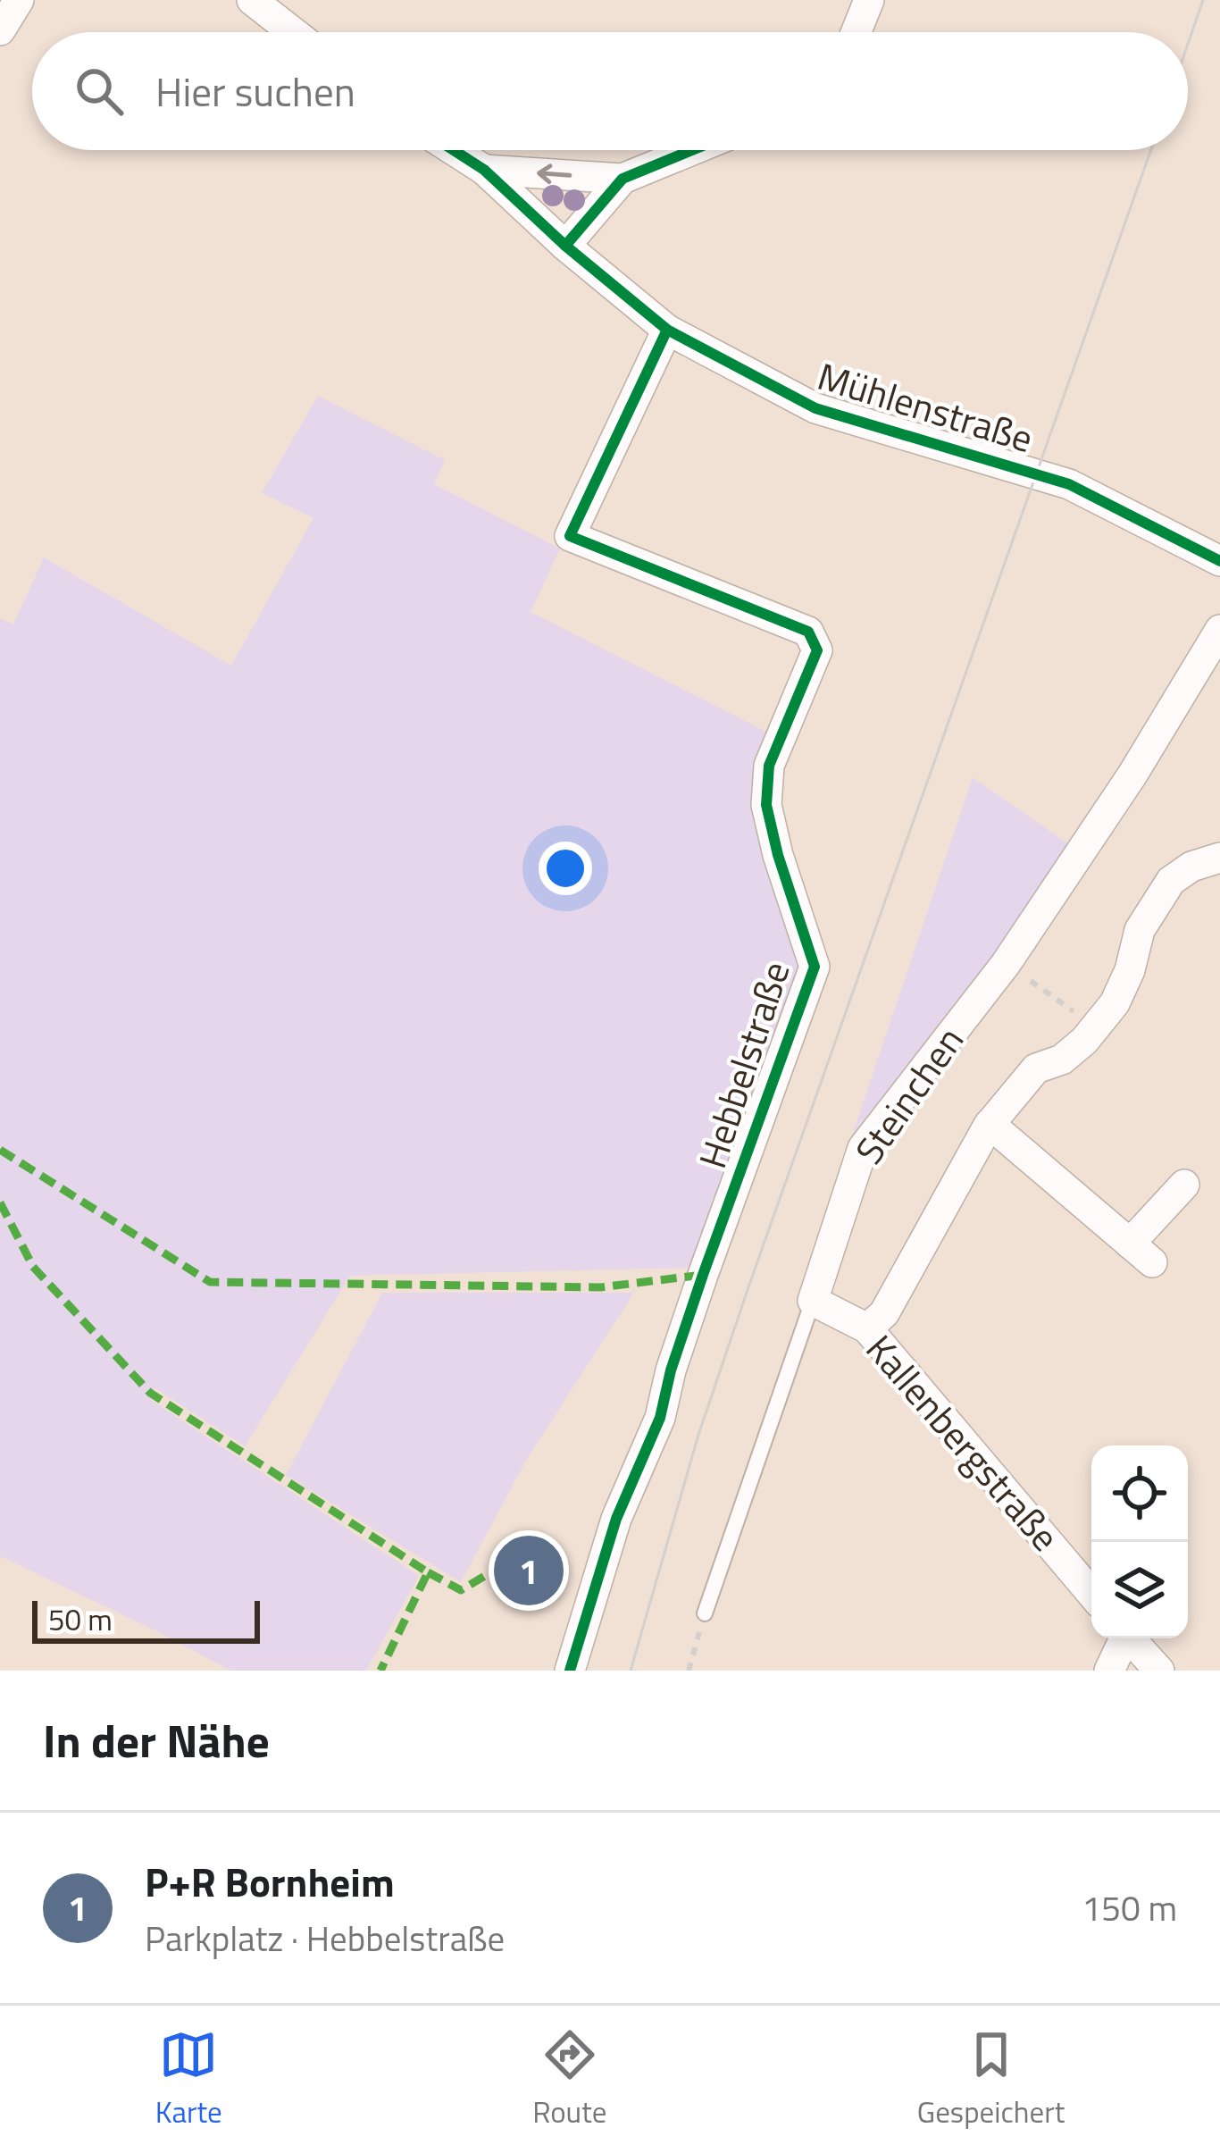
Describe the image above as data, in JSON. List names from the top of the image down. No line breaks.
{"streets":{"street":["Mühlenstraße","Hebbelstraße","Steinchen","Kallenbergstraße"]},"crossings":[["Mühlenstraße","Hebbelstraße"],["Steinchen","Kallenbergstraße"]],"scale_bar":"50 m","page":{"search":"Hier suchen","pins":"1","scale":"50 m","heading":"In der Nähe","list":[{"mark":"1","name":"P+R Bornheim","note":"Parkplatz · Hebbelstraße","value":"150 m"}],"nav":["Karte","Route","Gespeichert"]}}
